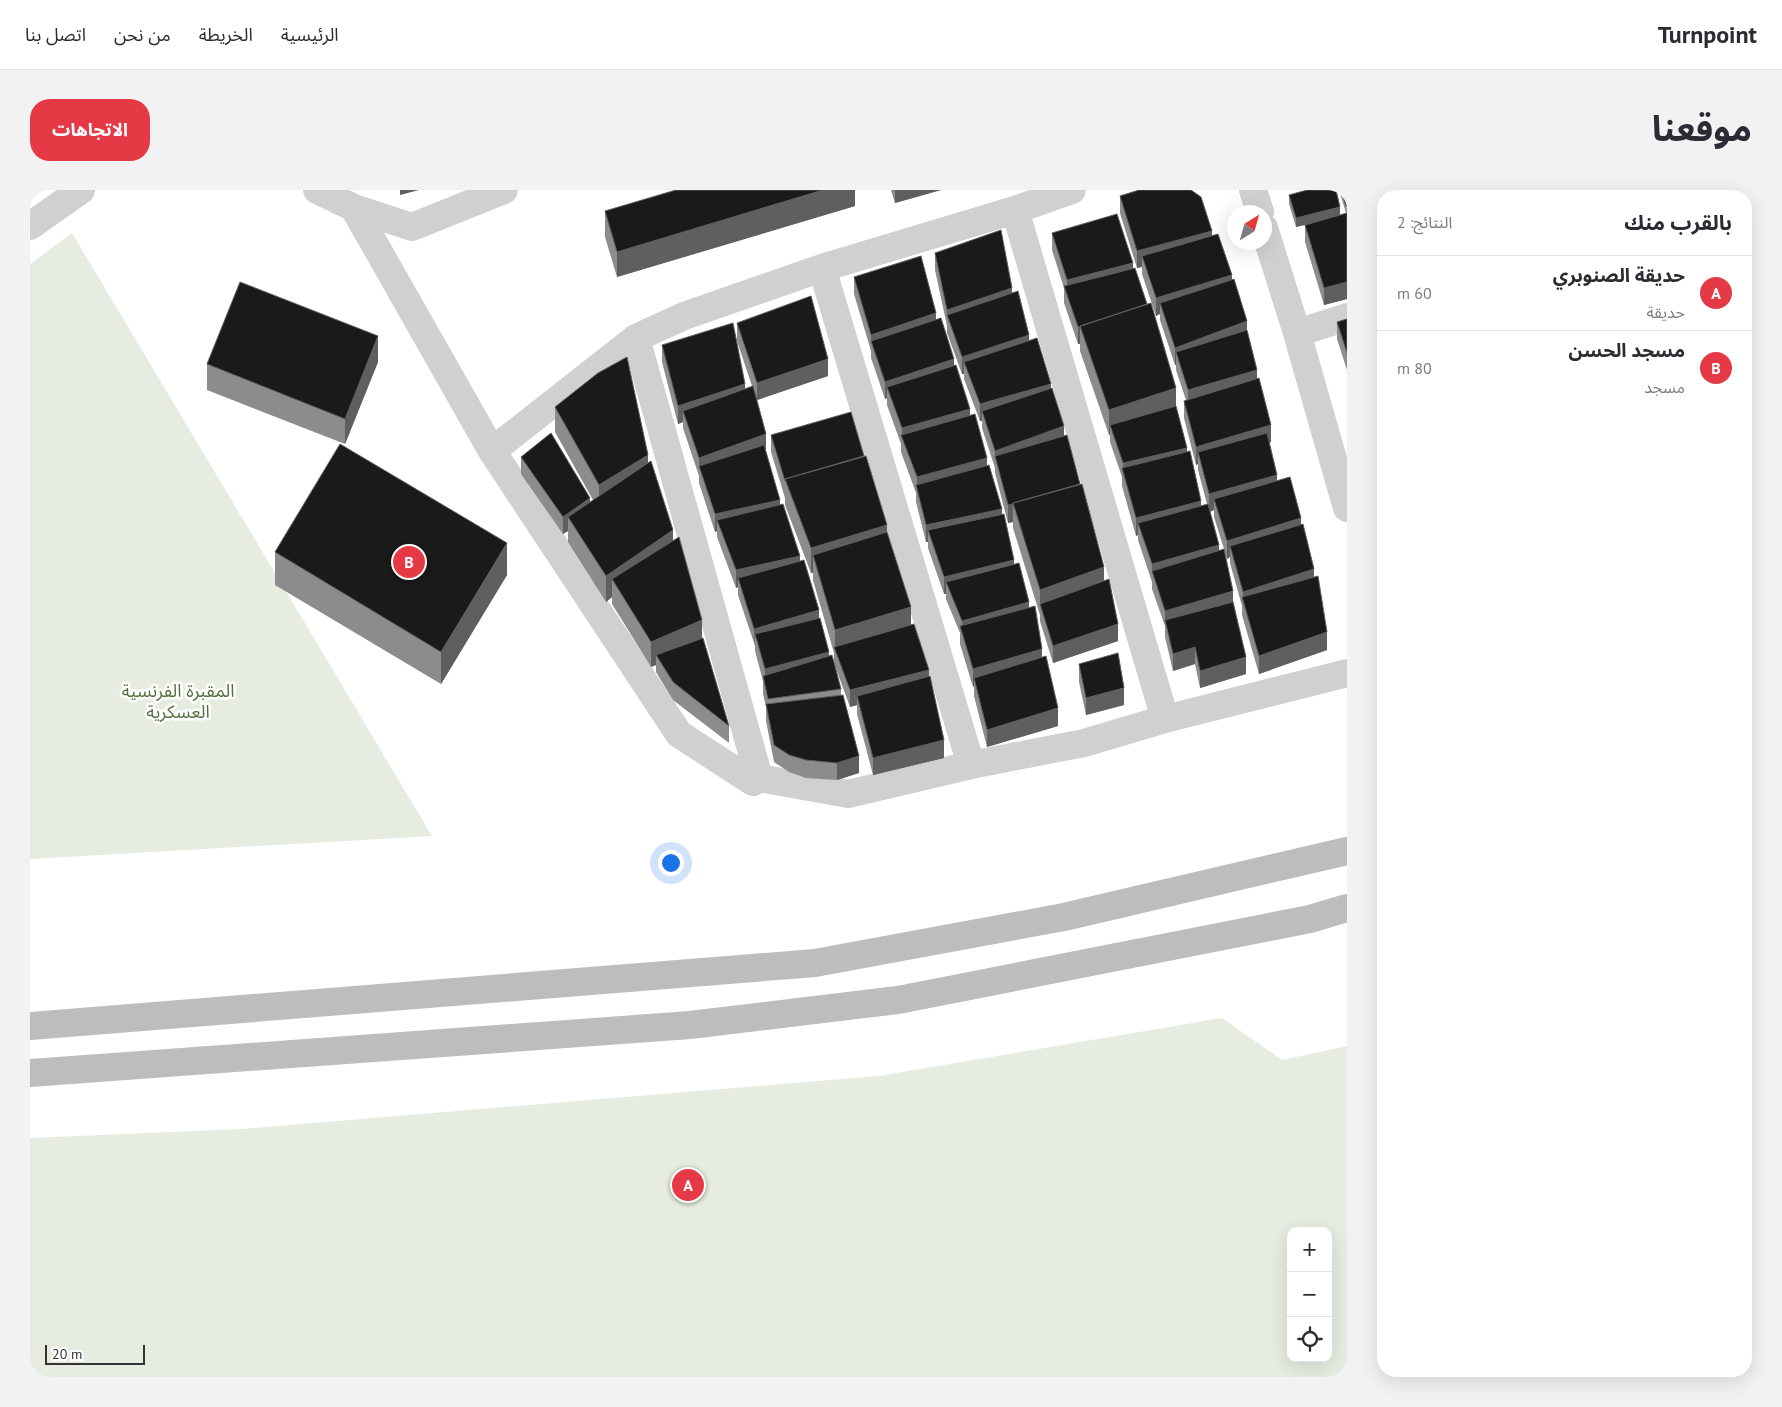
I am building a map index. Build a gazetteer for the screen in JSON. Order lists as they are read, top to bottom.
{
  "parks": ["المقبرة الفرنسية العسكرية"],
  "scale_bar": "20 m",
  "north": "top right",
  "page": {
    "header": "Turnpoint",
    "nav": [
      "الرئيسية",
      "الخريطة",
      "من نحن",
      "اتصل بنا"
    ],
    "title": "موقعنا",
    "buttons": "الاتجاهات",
    "heading": ["بالقرب منك", "النتائج: 2"],
    "list": [
      {
        "mark": "A",
        "name": "حديقة الصنوبري",
        "note": "حديقة",
        "value": "60 m"
      },
      {
        "mark": "B",
        "name": "مسجد الحسن",
        "note": "مسجد",
        "value": "80 m"
      }
    ],
    "pins": ["B", "A"],
    "map_buttons": ["+", "−"],
    "scale": "20 m"
  }
}
